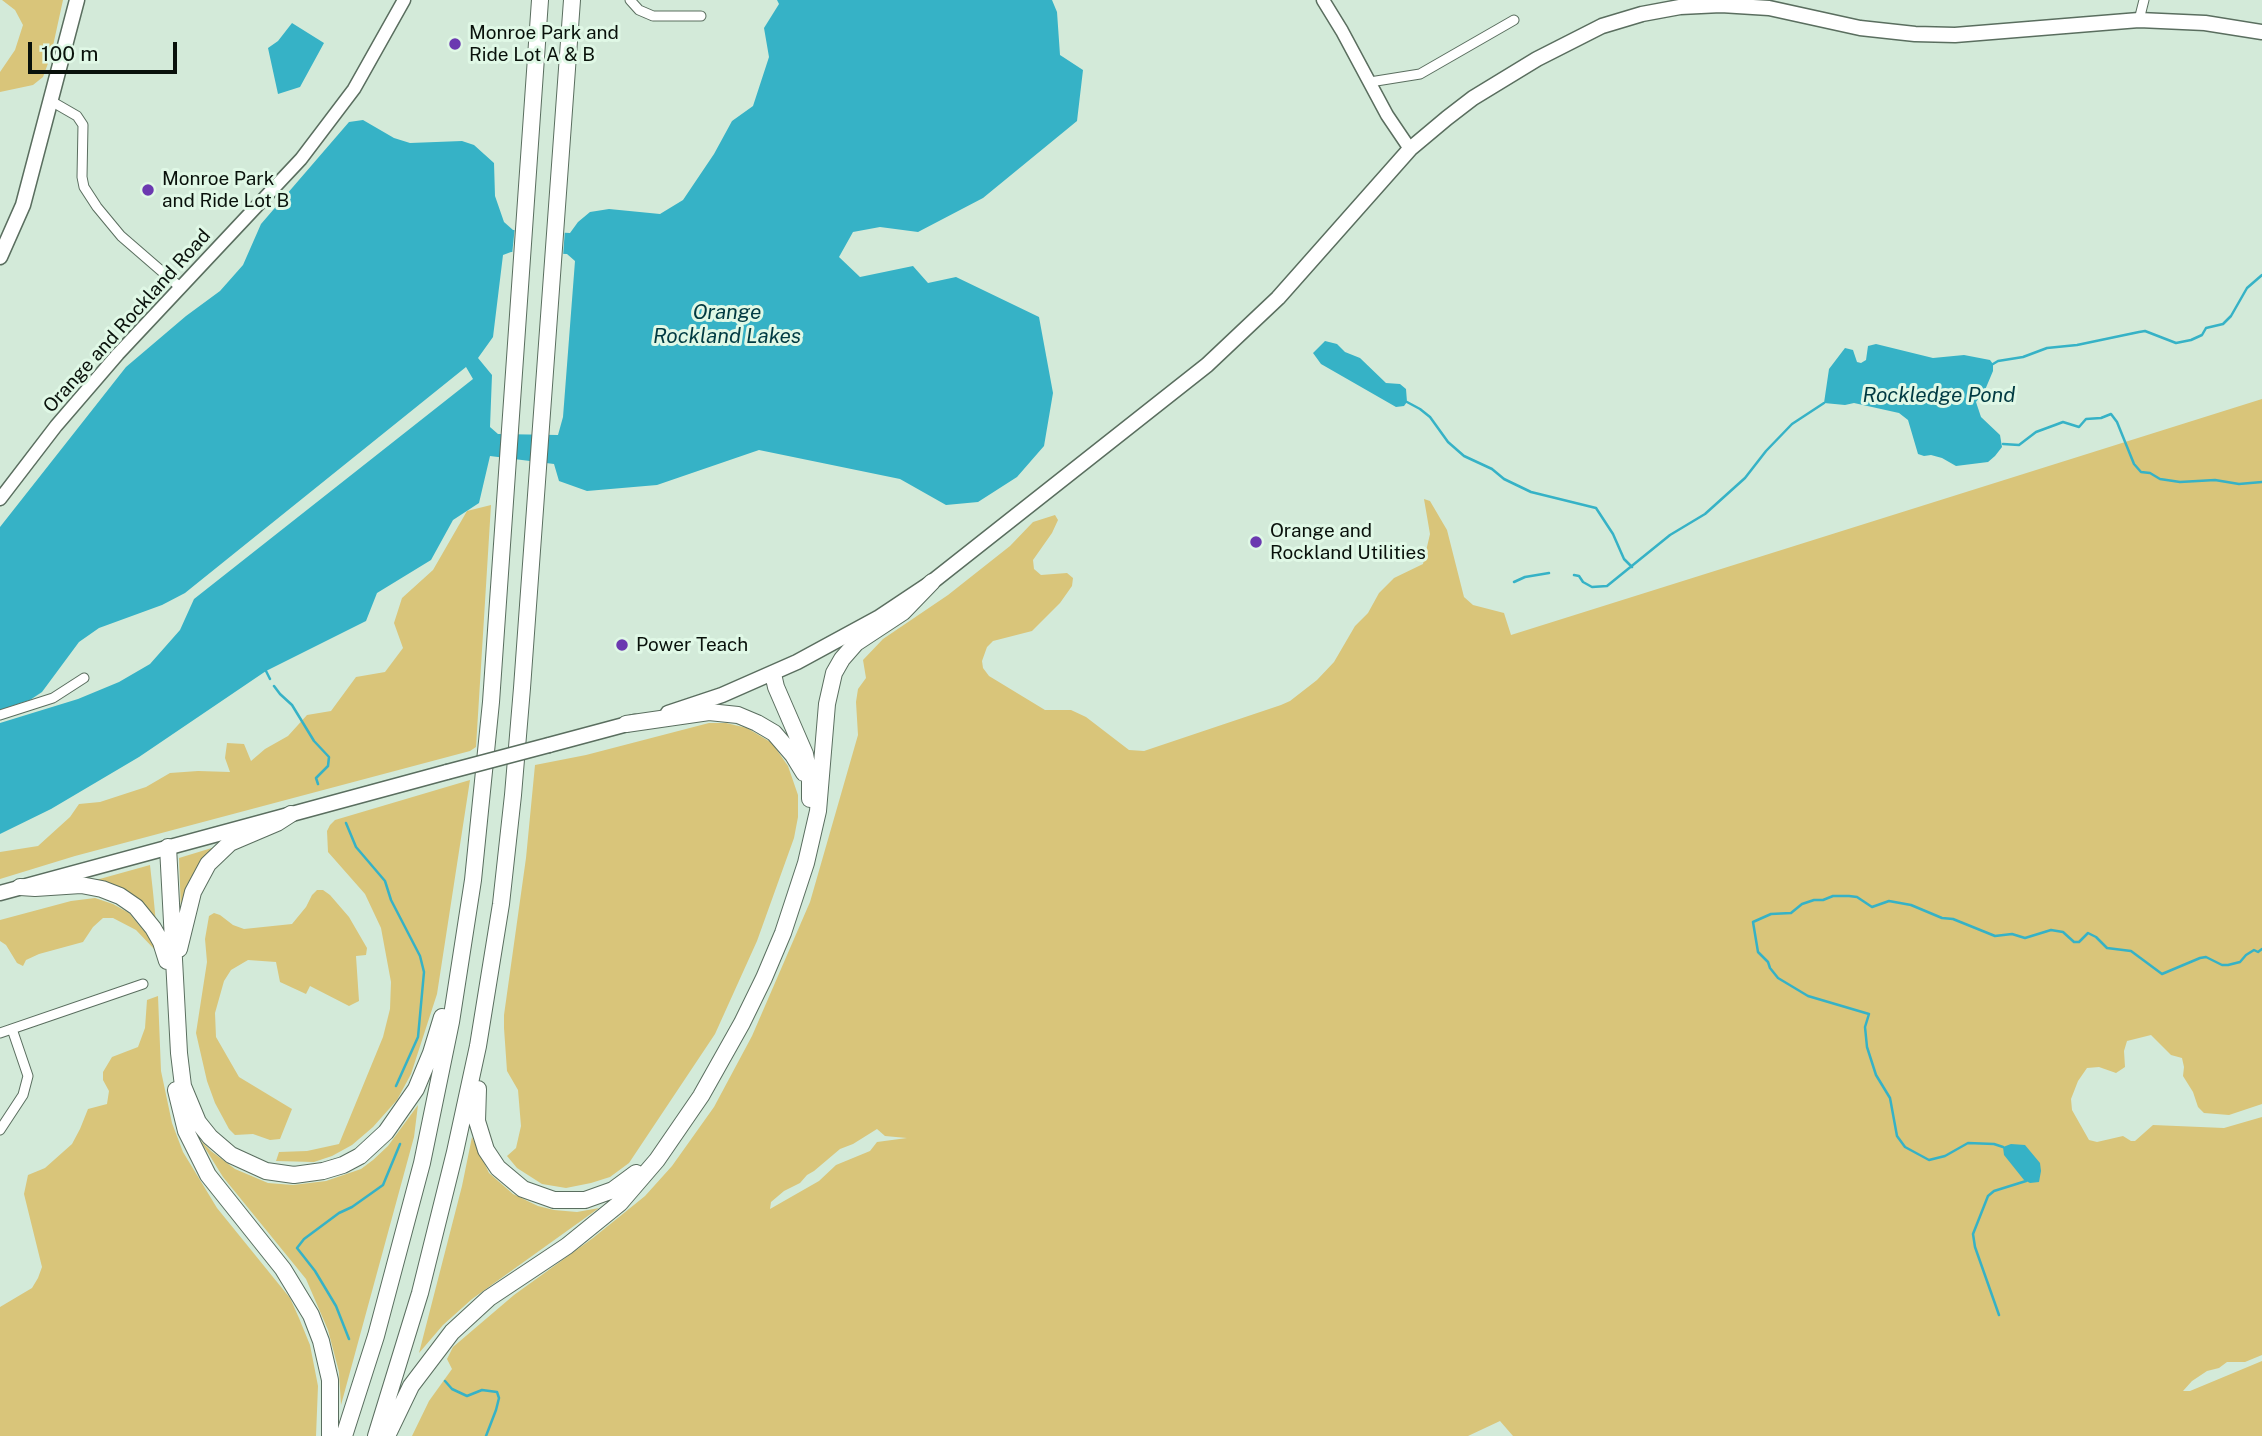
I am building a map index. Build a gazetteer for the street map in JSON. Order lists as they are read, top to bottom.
{
  "streets": {
    "street": ["Orange and Rockland Road"]
  },
  "water": ["Orange Rockland Lakes", "Rockledge Pond"],
  "places": [
    "Monroe Park and Ride Lot A & B",
    "Monroe Park and Ride Lot B",
    "Orange and Rockland Utilities",
    "Power Teach"
  ],
  "scale_bar": "100 m"
}
